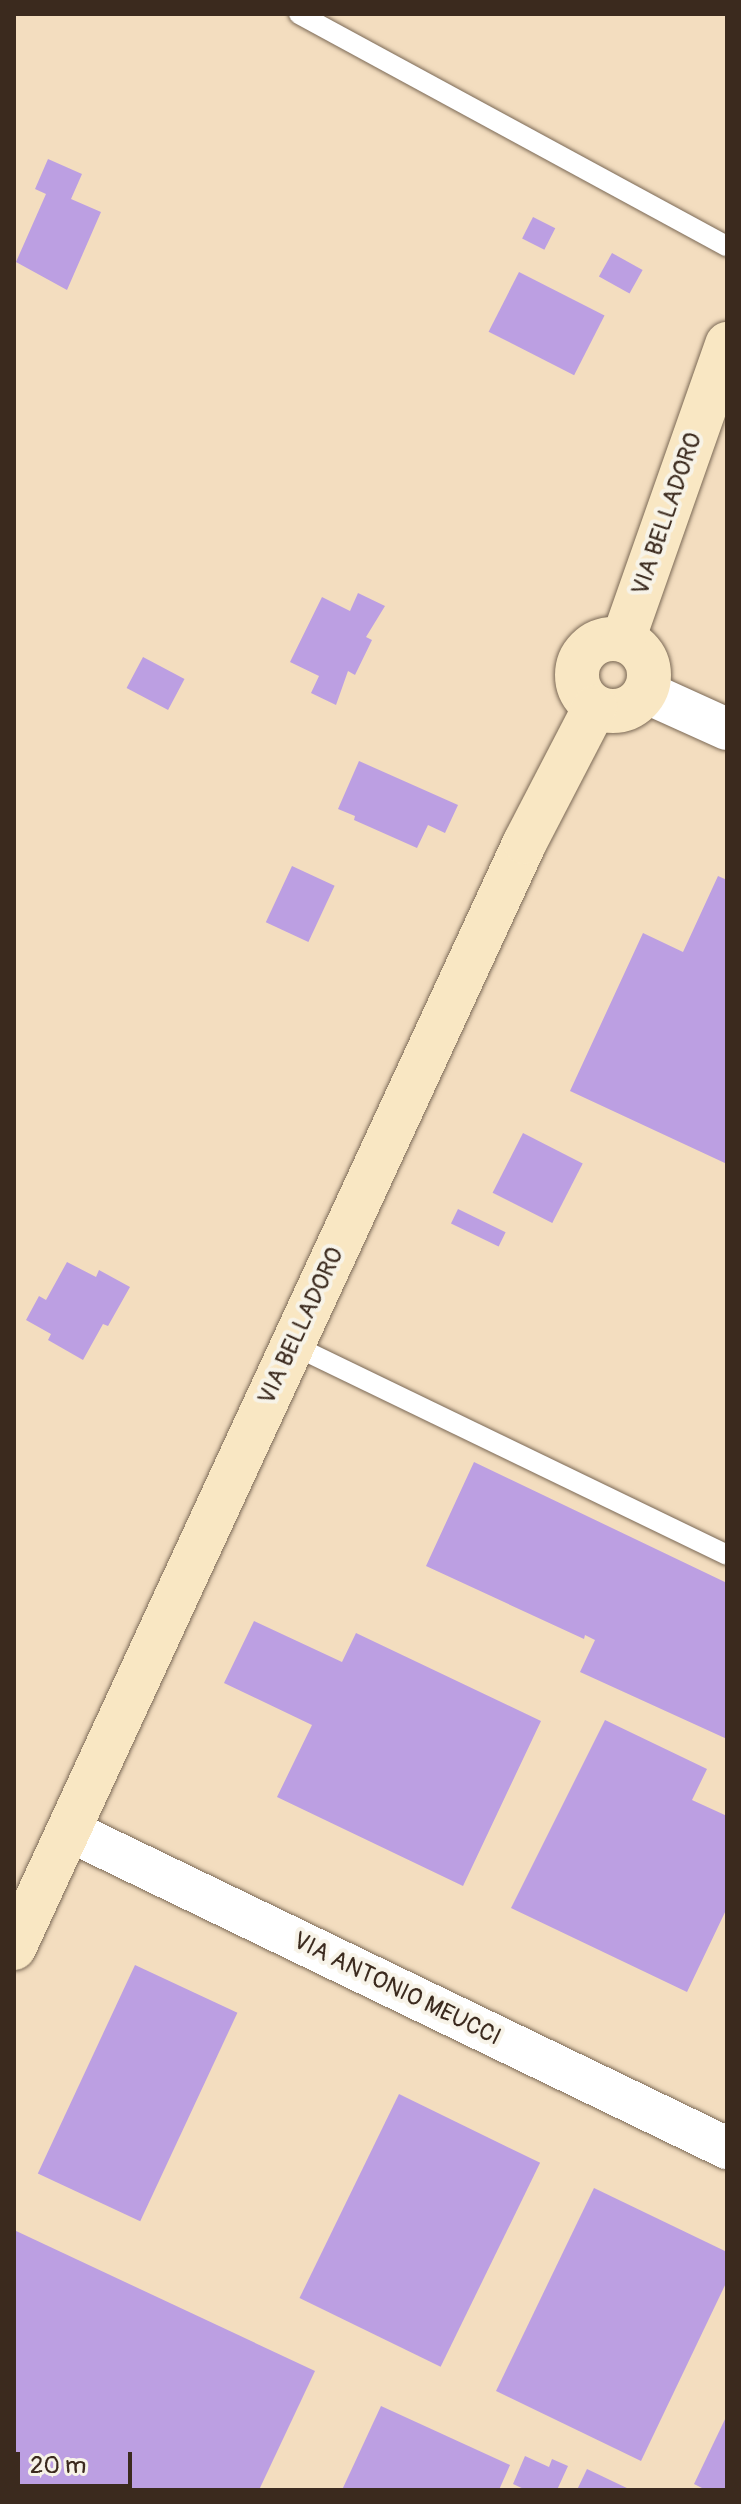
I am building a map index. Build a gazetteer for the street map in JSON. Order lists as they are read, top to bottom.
{
  "streets": {
    "main road": ["VIA BELLADORO"],
    "street": ["VIA ANTONIO MEUCCI"]
  },
  "crossings": [
    ["VIA BELLADORO", "VIA ANTONIO MEUCCI"]
  ],
  "scale_bar": "20 m"
}
